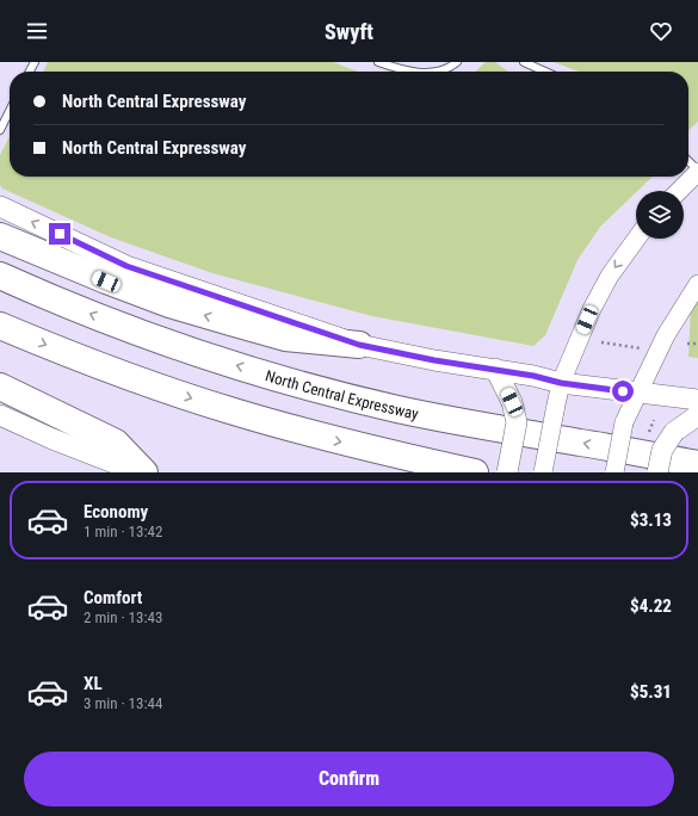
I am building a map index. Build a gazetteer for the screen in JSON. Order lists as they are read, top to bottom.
{
  "streets": {
    "highway": ["North Central Expressway"]
  },
  "page": {
    "header": "Swyft",
    "banner": ["North Central Expressway", "North Central Expressway"],
    "list": [
      {
        "name": "Economy",
        "note": "1 min · 13:42",
        "value": "$3.13"
      },
      {
        "name": "Comfort",
        "note": "2 min · 13:43",
        "value": "$4.22"
      },
      {
        "name": "XL",
        "note": "3 min · 13:44",
        "value": "$5.31"
      }
    ],
    "buttons": "Confirm"
  }
}
